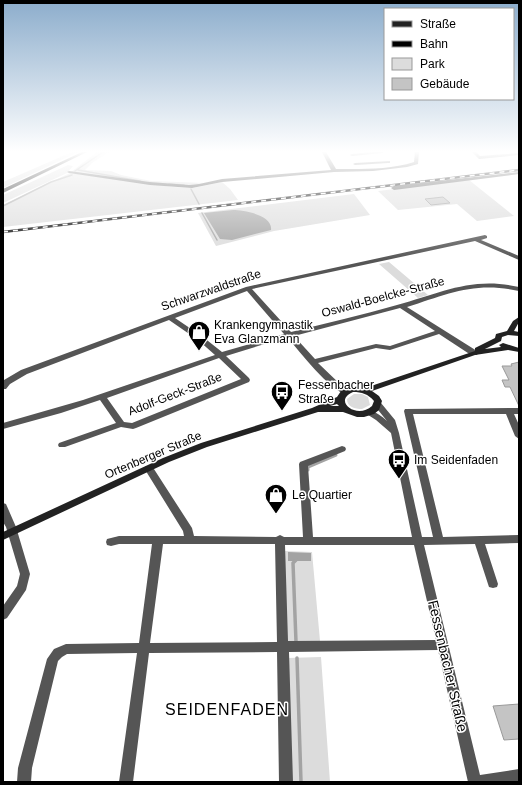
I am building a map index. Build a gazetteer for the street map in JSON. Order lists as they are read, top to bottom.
{
  "streets": {
    "main road": ["Ortenberger Straße"],
    "street": [
      "Schwarzwaldstraße",
      "Oswald-Boelcke-Straße",
      "Adolf-Geck-Straße",
      "Fessenbacher Straße"
    ]
  },
  "crossings": [
    ["Oswald-Boelcke-Straße", "Adolf-Geck-Straße"],
    ["Ortenberger Straße", "Fessenbacher Straße"]
  ],
  "districts": ["SEIDENFADEN"],
  "places": {
    "shop": ["Krankengymnastik Eva Glanzmann", "Le Quartier"],
    "bus stop": ["Fessenbacher Straße", "Im Seidenfaden"]
  },
  "legend": [
    "Straße",
    "Bahn",
    "Park",
    "Gebäude"
  ]
}
